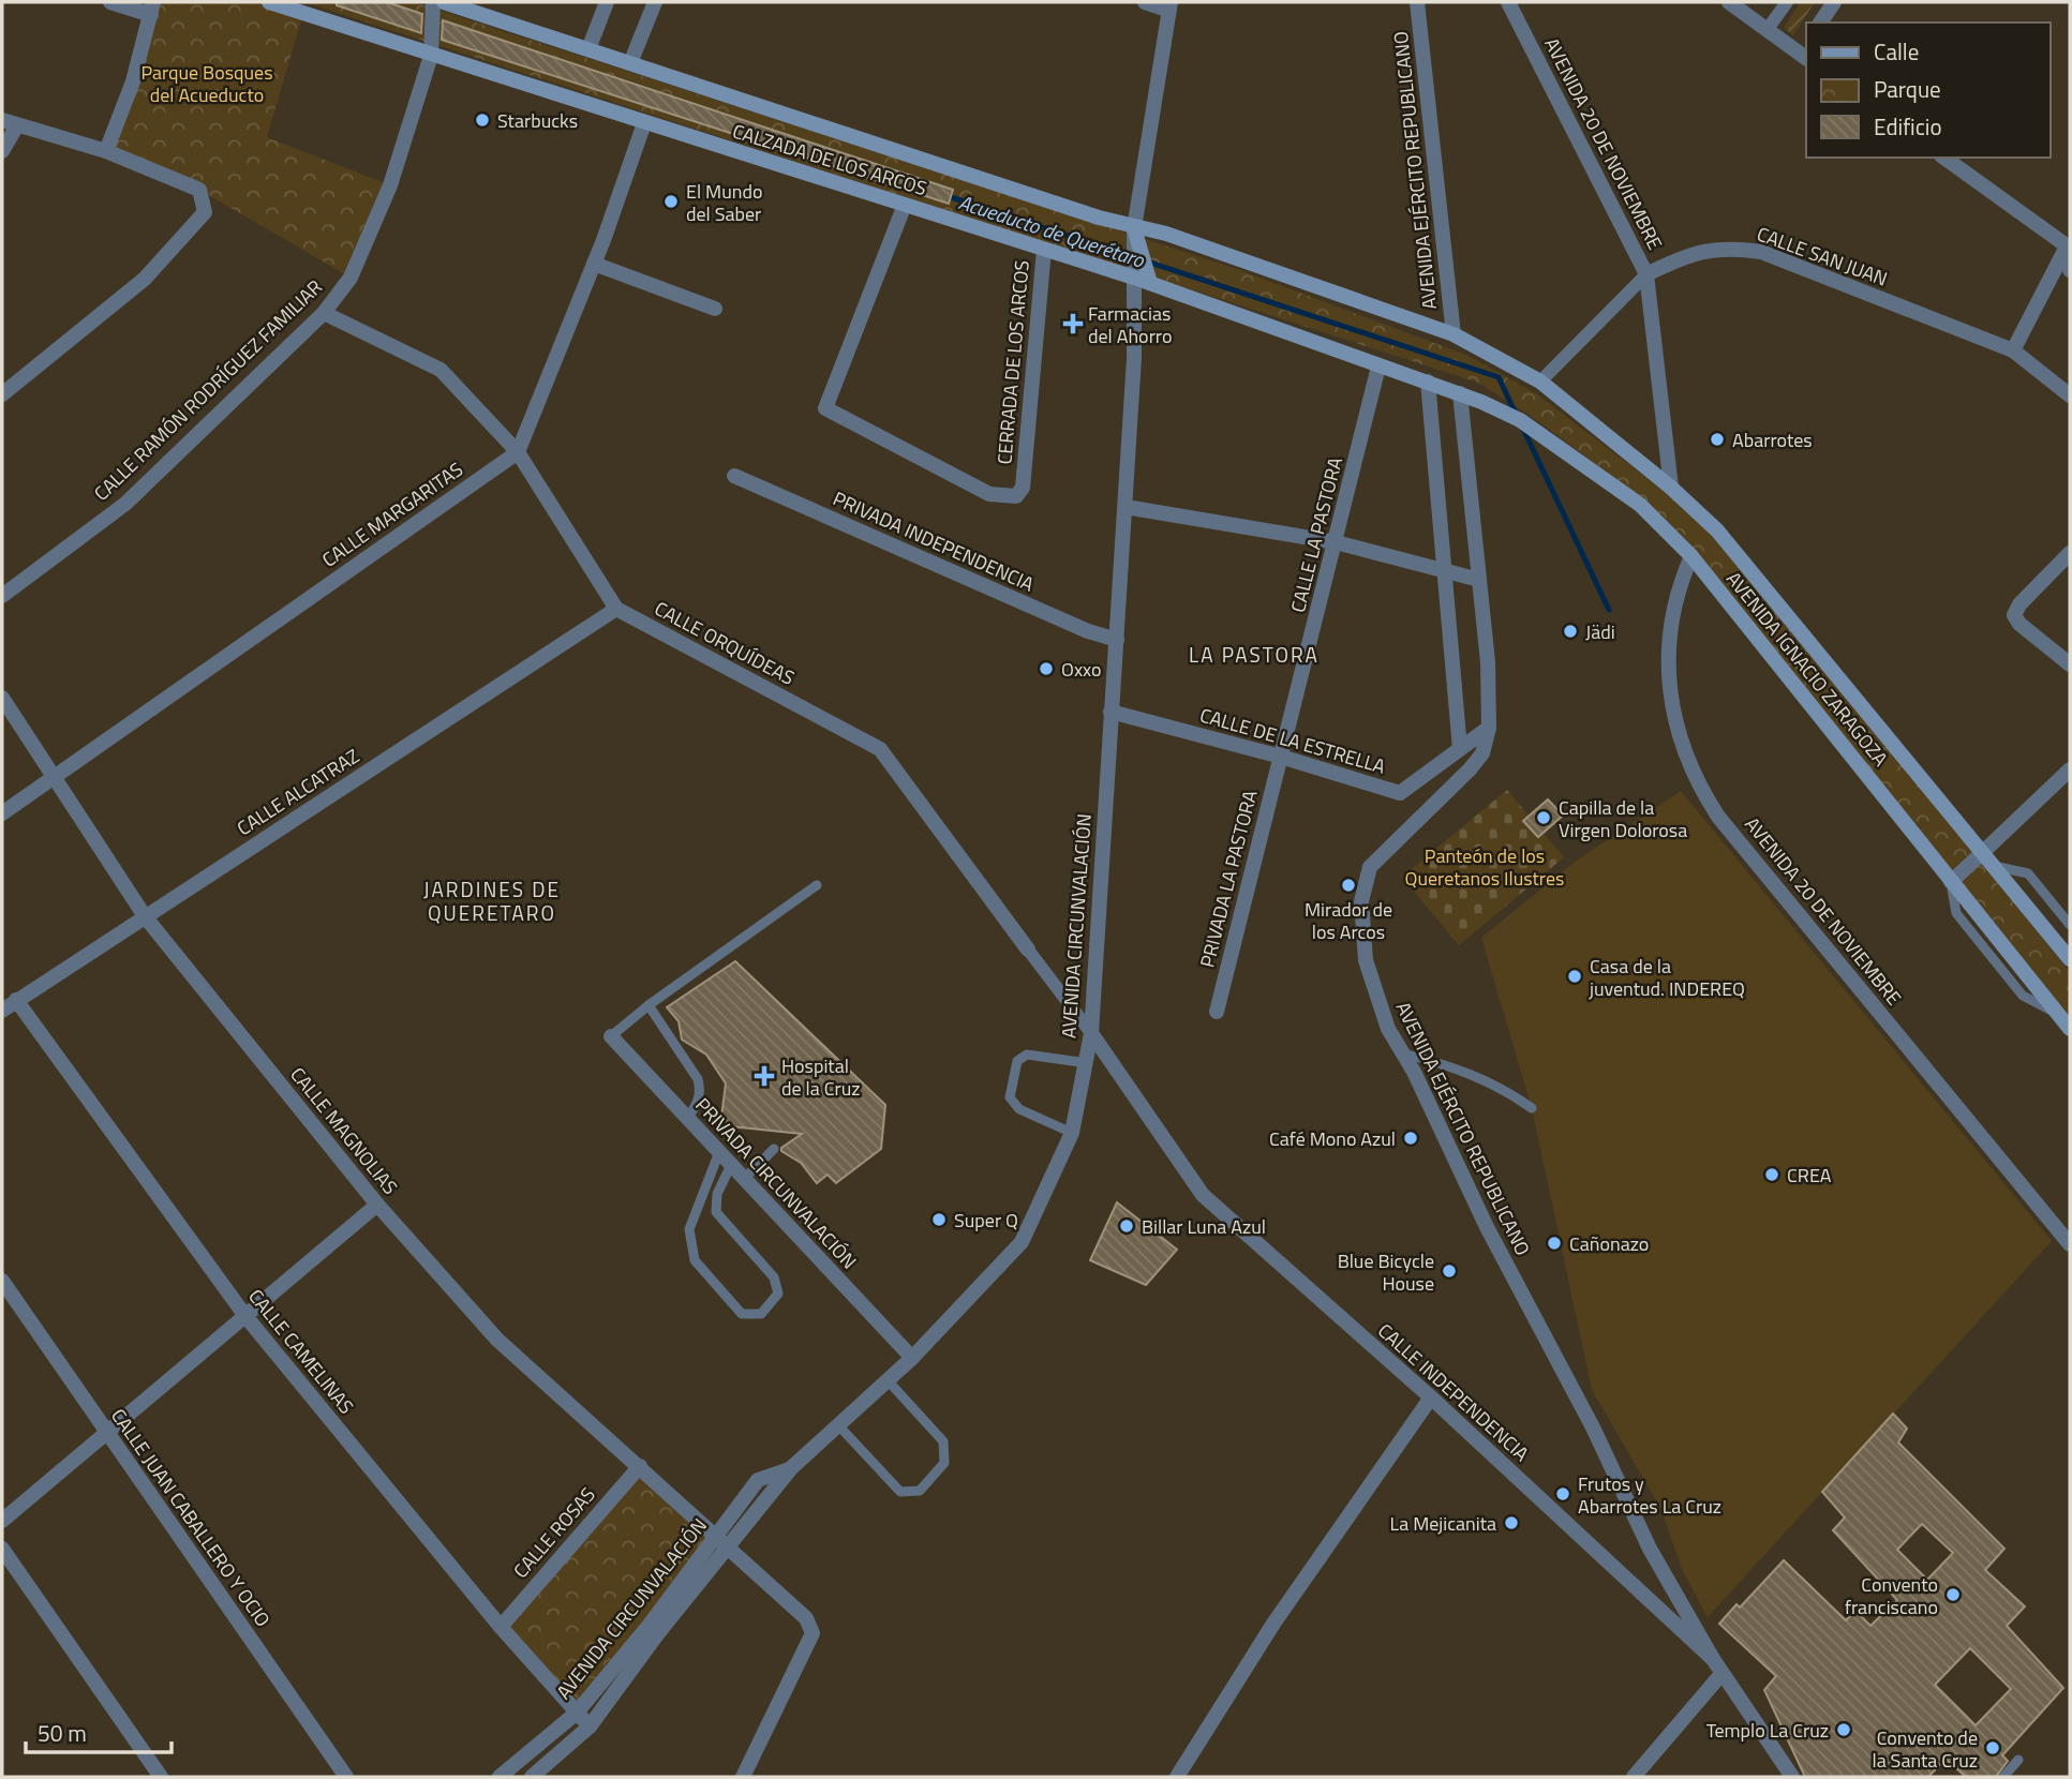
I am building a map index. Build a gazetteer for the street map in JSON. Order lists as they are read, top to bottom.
{
  "streets": {
    "main road": ["CALZADA DE LOS ARCOS", "AVENIDA IGNACIO ZARAGOZA"],
    "street": [
      "AVENIDA 20 DE NOVIEMBRE",
      "AVENIDA EJÉRCITO REPUBLICANO",
      "CALLE SAN JUAN",
      "CERRADA DE LOS ARCOS",
      "CALLE RAMÓN RODRÍGUEZ FAMILIAR",
      "CALLE MARGARITAS",
      "CALLE LA PASTORA",
      "PRIVADA INDEPENDENCIA",
      "CALLE ORQUÍDEAS",
      "CALLE DE LA ESTRELLA",
      "CALLE ALCATRAZ",
      "PRIVADA LA PASTORA",
      "AVENIDA CIRCUNVALACIÓN",
      "CALLE MAGNOLIAS",
      "PRIVADA CIRCUNVALACIÓN",
      "CALLE CAMELINAS",
      "CALLE INDEPENDENCIA",
      "CALLE JUAN CABALLERO Y OCIO",
      "CALLE ROSAS"
    ]
  },
  "crossings": [
    ["AVENIDA 20 DE NOVIEMBRE", "CALLE SAN JUAN"],
    ["AVENIDA 20 DE NOVIEMBRE", "AVENIDA IGNACIO ZARAGOZA"],
    ["CALZADA DE LOS ARCOS", "AVENIDA EJÉRCITO REPUBLICANO"],
    ["CALZADA DE LOS ARCOS", "CERRADA DE LOS ARCOS"],
    ["CALZADA DE LOS ARCOS", "CALLE RAMÓN RODRÍGUEZ FAMILIAR"],
    ["CALZADA DE LOS ARCOS", "CALLE LA PASTORA"],
    ["CALZADA DE LOS ARCOS", "AVENIDA IGNACIO ZARAGOZA"],
    ["CALZADA DE LOS ARCOS", "AVENIDA CIRCUNVALACIÓN"],
    ["AVENIDA EJÉRCITO REPUBLICANO", "AVENIDA IGNACIO ZARAGOZA"],
    ["AVENIDA EJÉRCITO REPUBLICANO", "CALLE DE LA ESTRELLA"],
    ["AVENIDA EJÉRCITO REPUBLICANO", "CALLE INDEPENDENCIA"],
    ["CALLE SAN JUAN", "AVENIDA IGNACIO ZARAGOZA"],
    ["CALLE RAMÓN RODRÍGUEZ FAMILIAR", "CALLE ORQUÍDEAS"],
    ["CALLE MARGARITAS", "CALLE ORQUÍDEAS"],
    ["CALLE MARGARITAS", "CALLE MAGNOLIAS"],
    ["CALLE LA PASTORA", "CALLE DE LA ESTRELLA"],
    ["CALLE LA PASTORA", "PRIVADA LA PASTORA"],
    ["PRIVADA INDEPENDENCIA", "AVENIDA CIRCUNVALACIÓN"],
    ["CALLE ORQUÍDEAS", "CALLE ALCATRAZ"],
    ["CALLE ORQUÍDEAS", "AVENIDA CIRCUNVALACIÓN"],
    ["CALLE ORQUÍDEAS", "CALLE INDEPENDENCIA"],
    ["CALLE DE LA ESTRELLA", "PRIVADA LA PASTORA"],
    ["CALLE DE LA ESTRELLA", "AVENIDA CIRCUNVALACIÓN"],
    ["CALLE ALCATRAZ", "CALLE MAGNOLIAS"],
    ["CALLE ALCATRAZ", "CALLE CAMELINAS"],
    ["AVENIDA CIRCUNVALACIÓN", "CALLE MAGNOLIAS"],
    ["AVENIDA CIRCUNVALACIÓN", "PRIVADA CIRCUNVALACIÓN"],
    ["AVENIDA CIRCUNVALACIÓN", "CALLE CAMELINAS"],
    ["AVENIDA CIRCUNVALACIÓN", "CALLE INDEPENDENCIA"],
    ["CALLE MAGNOLIAS", "CALLE ROSAS"],
    ["CALLE CAMELINAS", "CALLE ROSAS"]
  ],
  "districts": ["LA PASTORA", "JARDINES DE QUERETARO"],
  "water": ["Acueducto de Querétaro"],
  "parks": ["Parque Bosques del Acueducto", "Panteón de los Queretanos Ilustres"],
  "places": {
    "other": [
      "Starbucks",
      "El Mundo del Saber",
      "Abarrotes",
      "Jädi",
      "Oxxo",
      "Capilla de la Virgen Dolorosa",
      "Mirador de los Arcos",
      "Casa de la juventud. INDEREQ",
      "Café Mono Azul",
      "CREA",
      "Super Q",
      "Billar Luna Azul",
      "Cañonazo",
      "Blue Bicycle House",
      "Frutos y Abarrotes La Cruz",
      "La Mejicanita",
      "Convento franciscano",
      "Templo La Cruz",
      "Convento de la Santa Cruz"
    ],
    "health": ["Farmacias del Ahorro", "Hospital de la Cruz"]
  },
  "legend": ["Calle", "Parque", "Edificio"],
  "scale_bar": "50 m"
}
